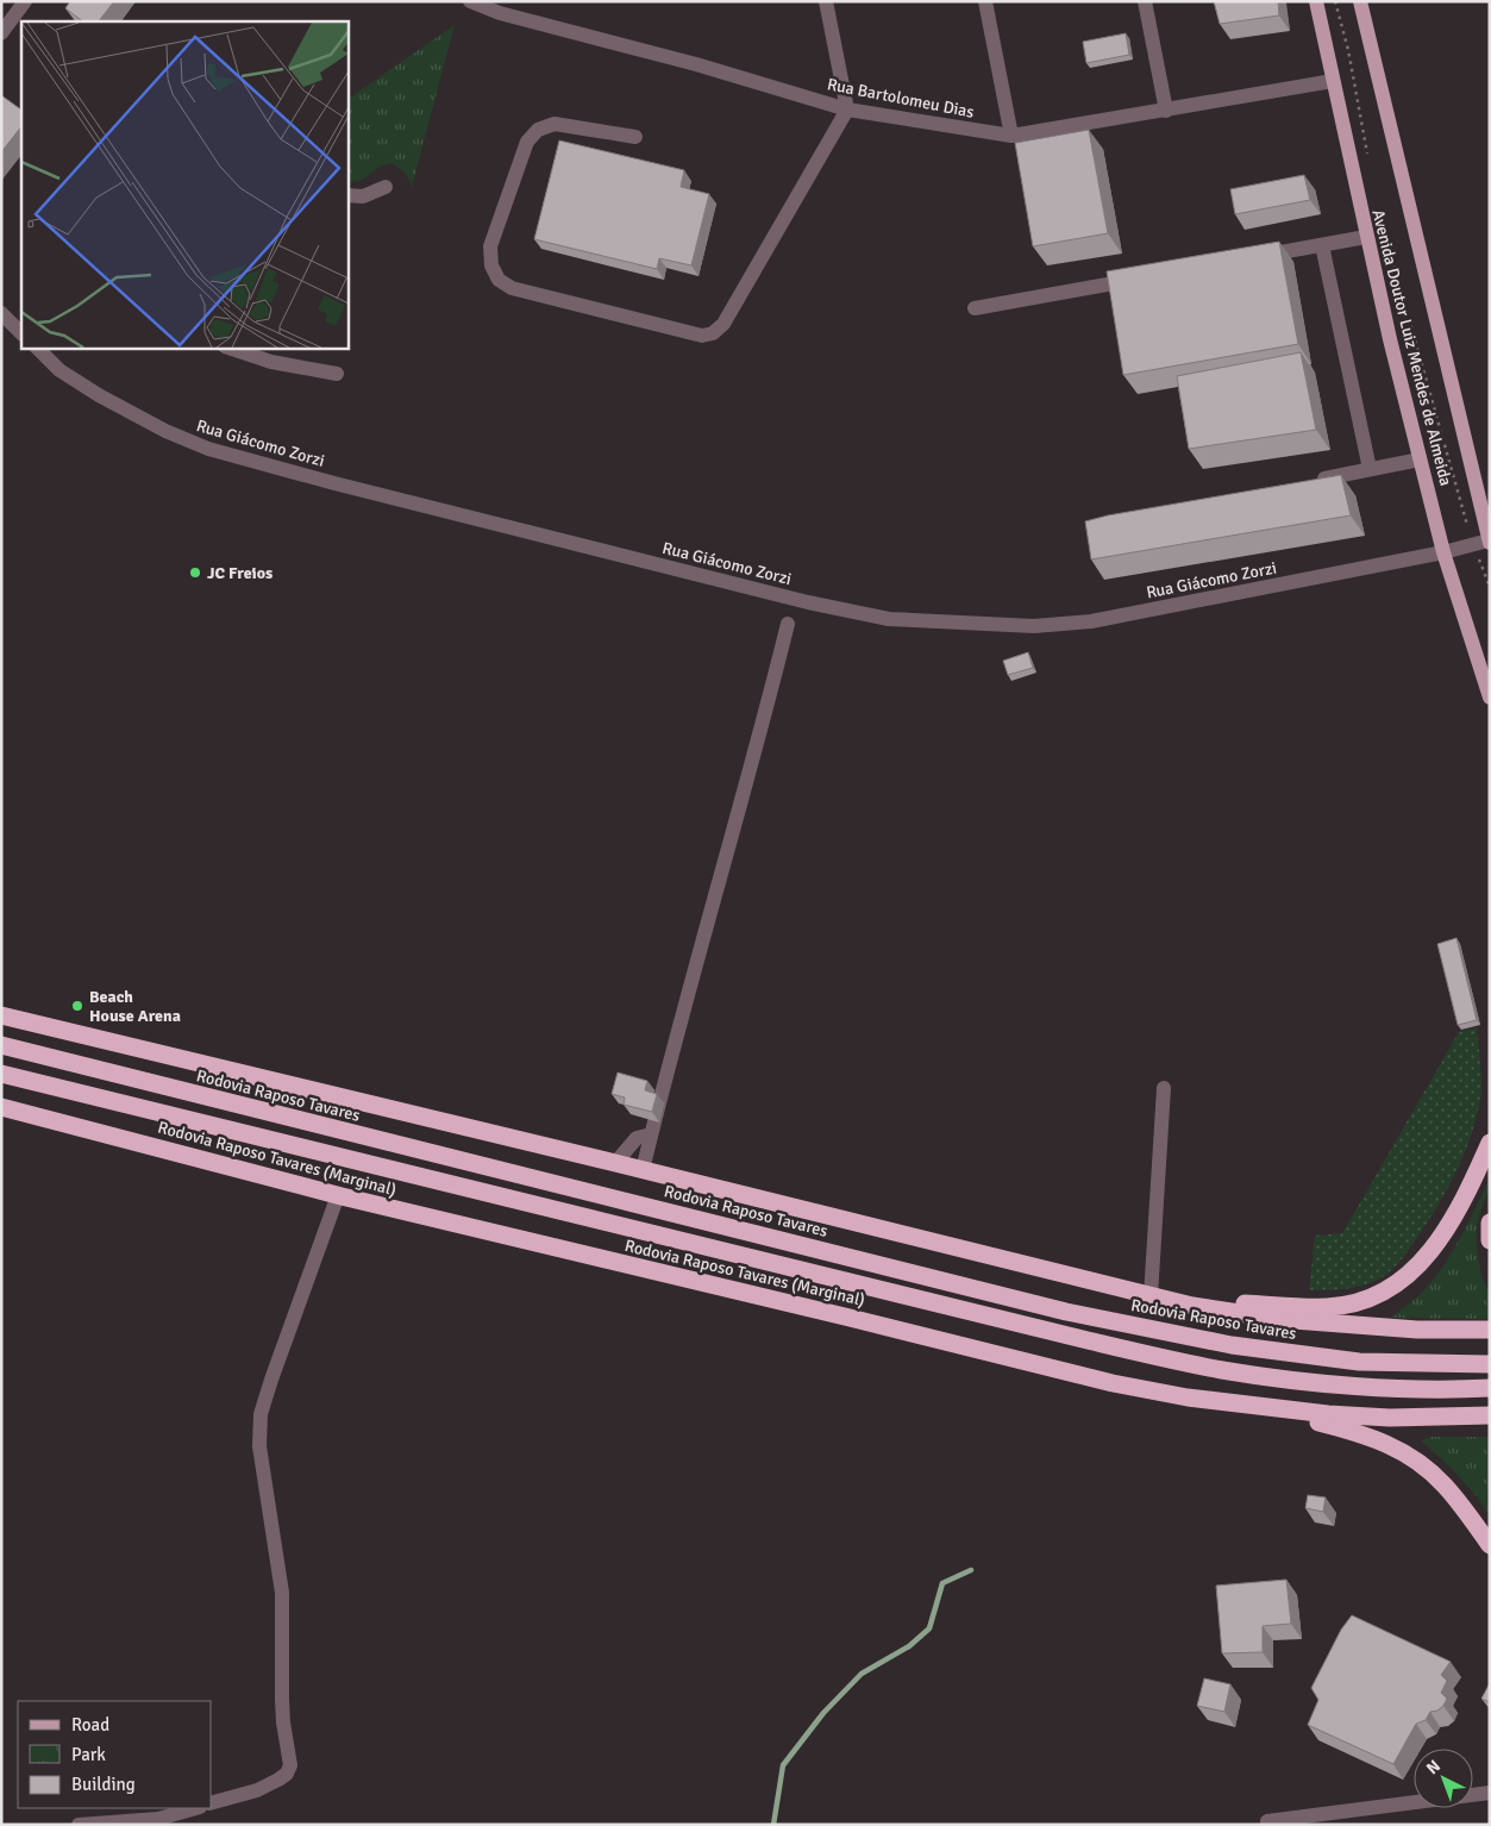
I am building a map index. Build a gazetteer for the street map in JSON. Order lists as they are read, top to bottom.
{
  "streets": {
    "highway": ["Rodovia Raposo Tavares", "Rodovia Raposo Tavares (Marginal)"],
    "main road": ["Avenida Doutor Luiz Mendes de Almeida"],
    "street": ["Rua Bartolomeu Dias", "Rua Giácomo Zorzi"]
  },
  "crossings": [
    ["Rua Bartolomeu Dias", "Avenida Doutor Luiz Mendes de Almeida"],
    ["Avenida Doutor Luiz Mendes de Almeida", "Rua Giácomo Zorzi"]
  ],
  "places": ["JC Freios", "Beach House Arena"],
  "legend": ["Road", "Park", "Building"],
  "north": "top left"
}
